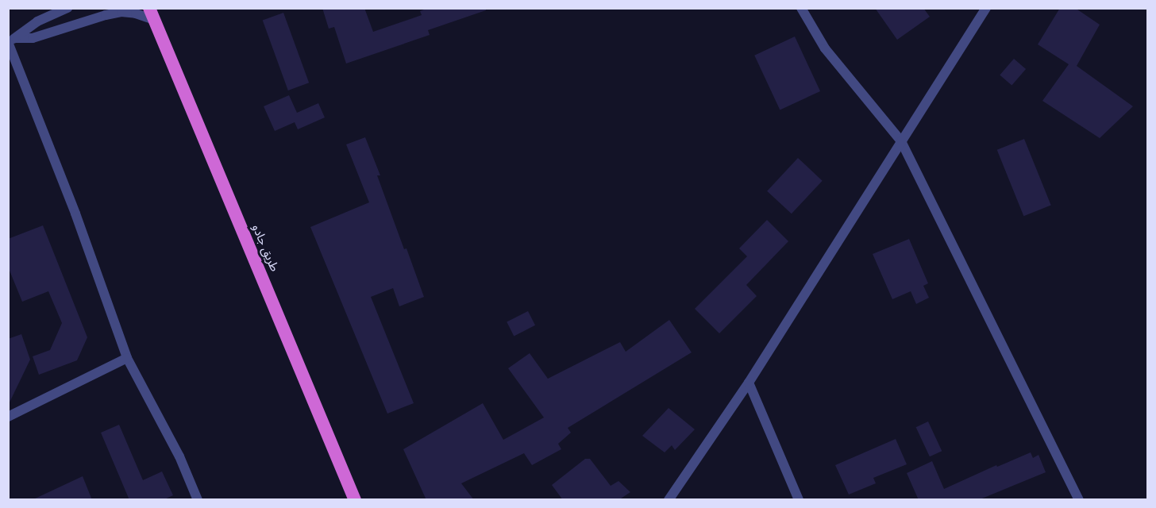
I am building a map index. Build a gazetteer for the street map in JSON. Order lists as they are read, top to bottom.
{
  "streets": {
    "highway": ["طريق جادو"]
  }
}
